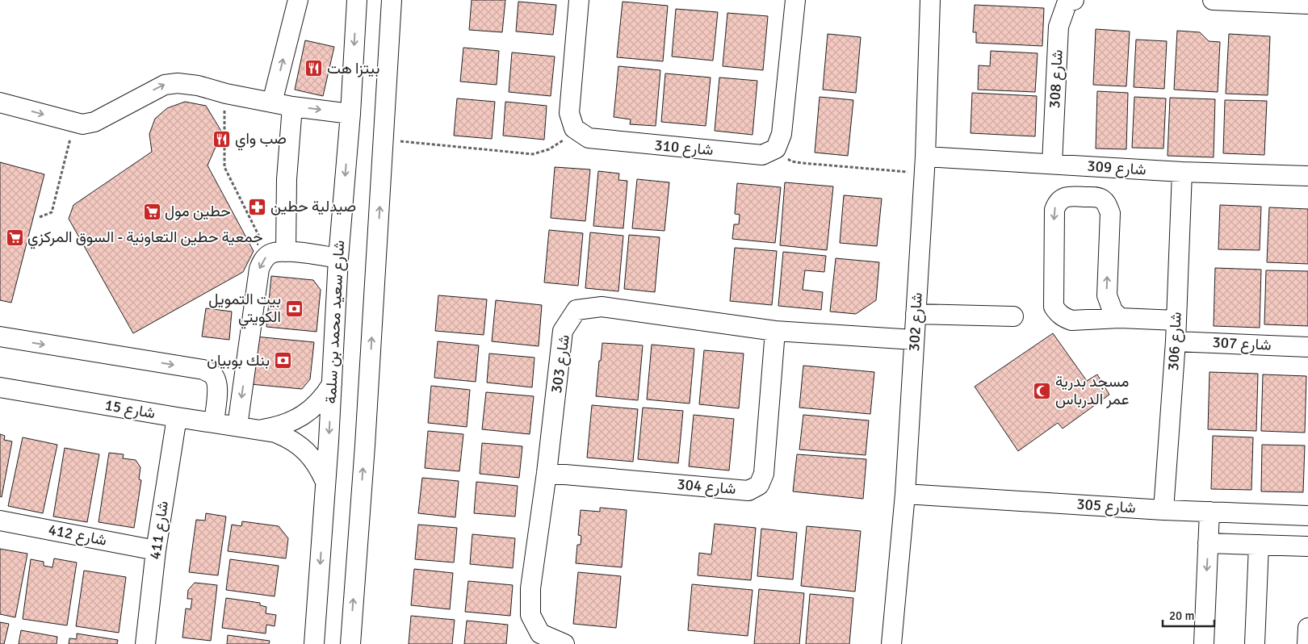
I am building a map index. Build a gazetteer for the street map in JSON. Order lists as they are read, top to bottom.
{
  "streets": {
    "street": [
      "شارع 308",
      "شارع 310",
      "شارع 309",
      "شارع سعيد محمد بن سلمة",
      "شارع 302",
      "شارع 306",
      "شارع 307",
      "شارع 303",
      "شارع 15",
      "شارع 304",
      "شارع 305",
      "شارع 411",
      "شارع 412"
    ]
  },
  "crossings": [
    ["شارع 308", "شارع 309"],
    ["شارع 309", "شارع 302"],
    ["شارع 309", "شارع 306"],
    ["شارع سعيد محمد بن سلمة", "شارع 15"],
    ["شارع 302", "شارع 303"],
    ["شارع 302", "شارع 305"],
    ["شارع 306", "شارع 307"],
    ["شارع 306", "شارع 305"],
    ["شارع 303", "شارع 304"],
    ["شارع 15", "شارع 411"],
    ["شارع 411", "شارع 412"]
  ],
  "places": {
    "restaurant": ["بيتزا هت", "صب واي"],
    "pharmacy": ["صيدلية حطين"],
    "supermarket": ["حطين مول", "جمعية حطين التعاونية - السوق المركزي"],
    "bank": ["بيت التمويل الكويتي", "بنك بوبيان"],
    "mosque": ["مسجد بدرية عمر الدرباس"]
  },
  "scale_bar": "20 m"
}
